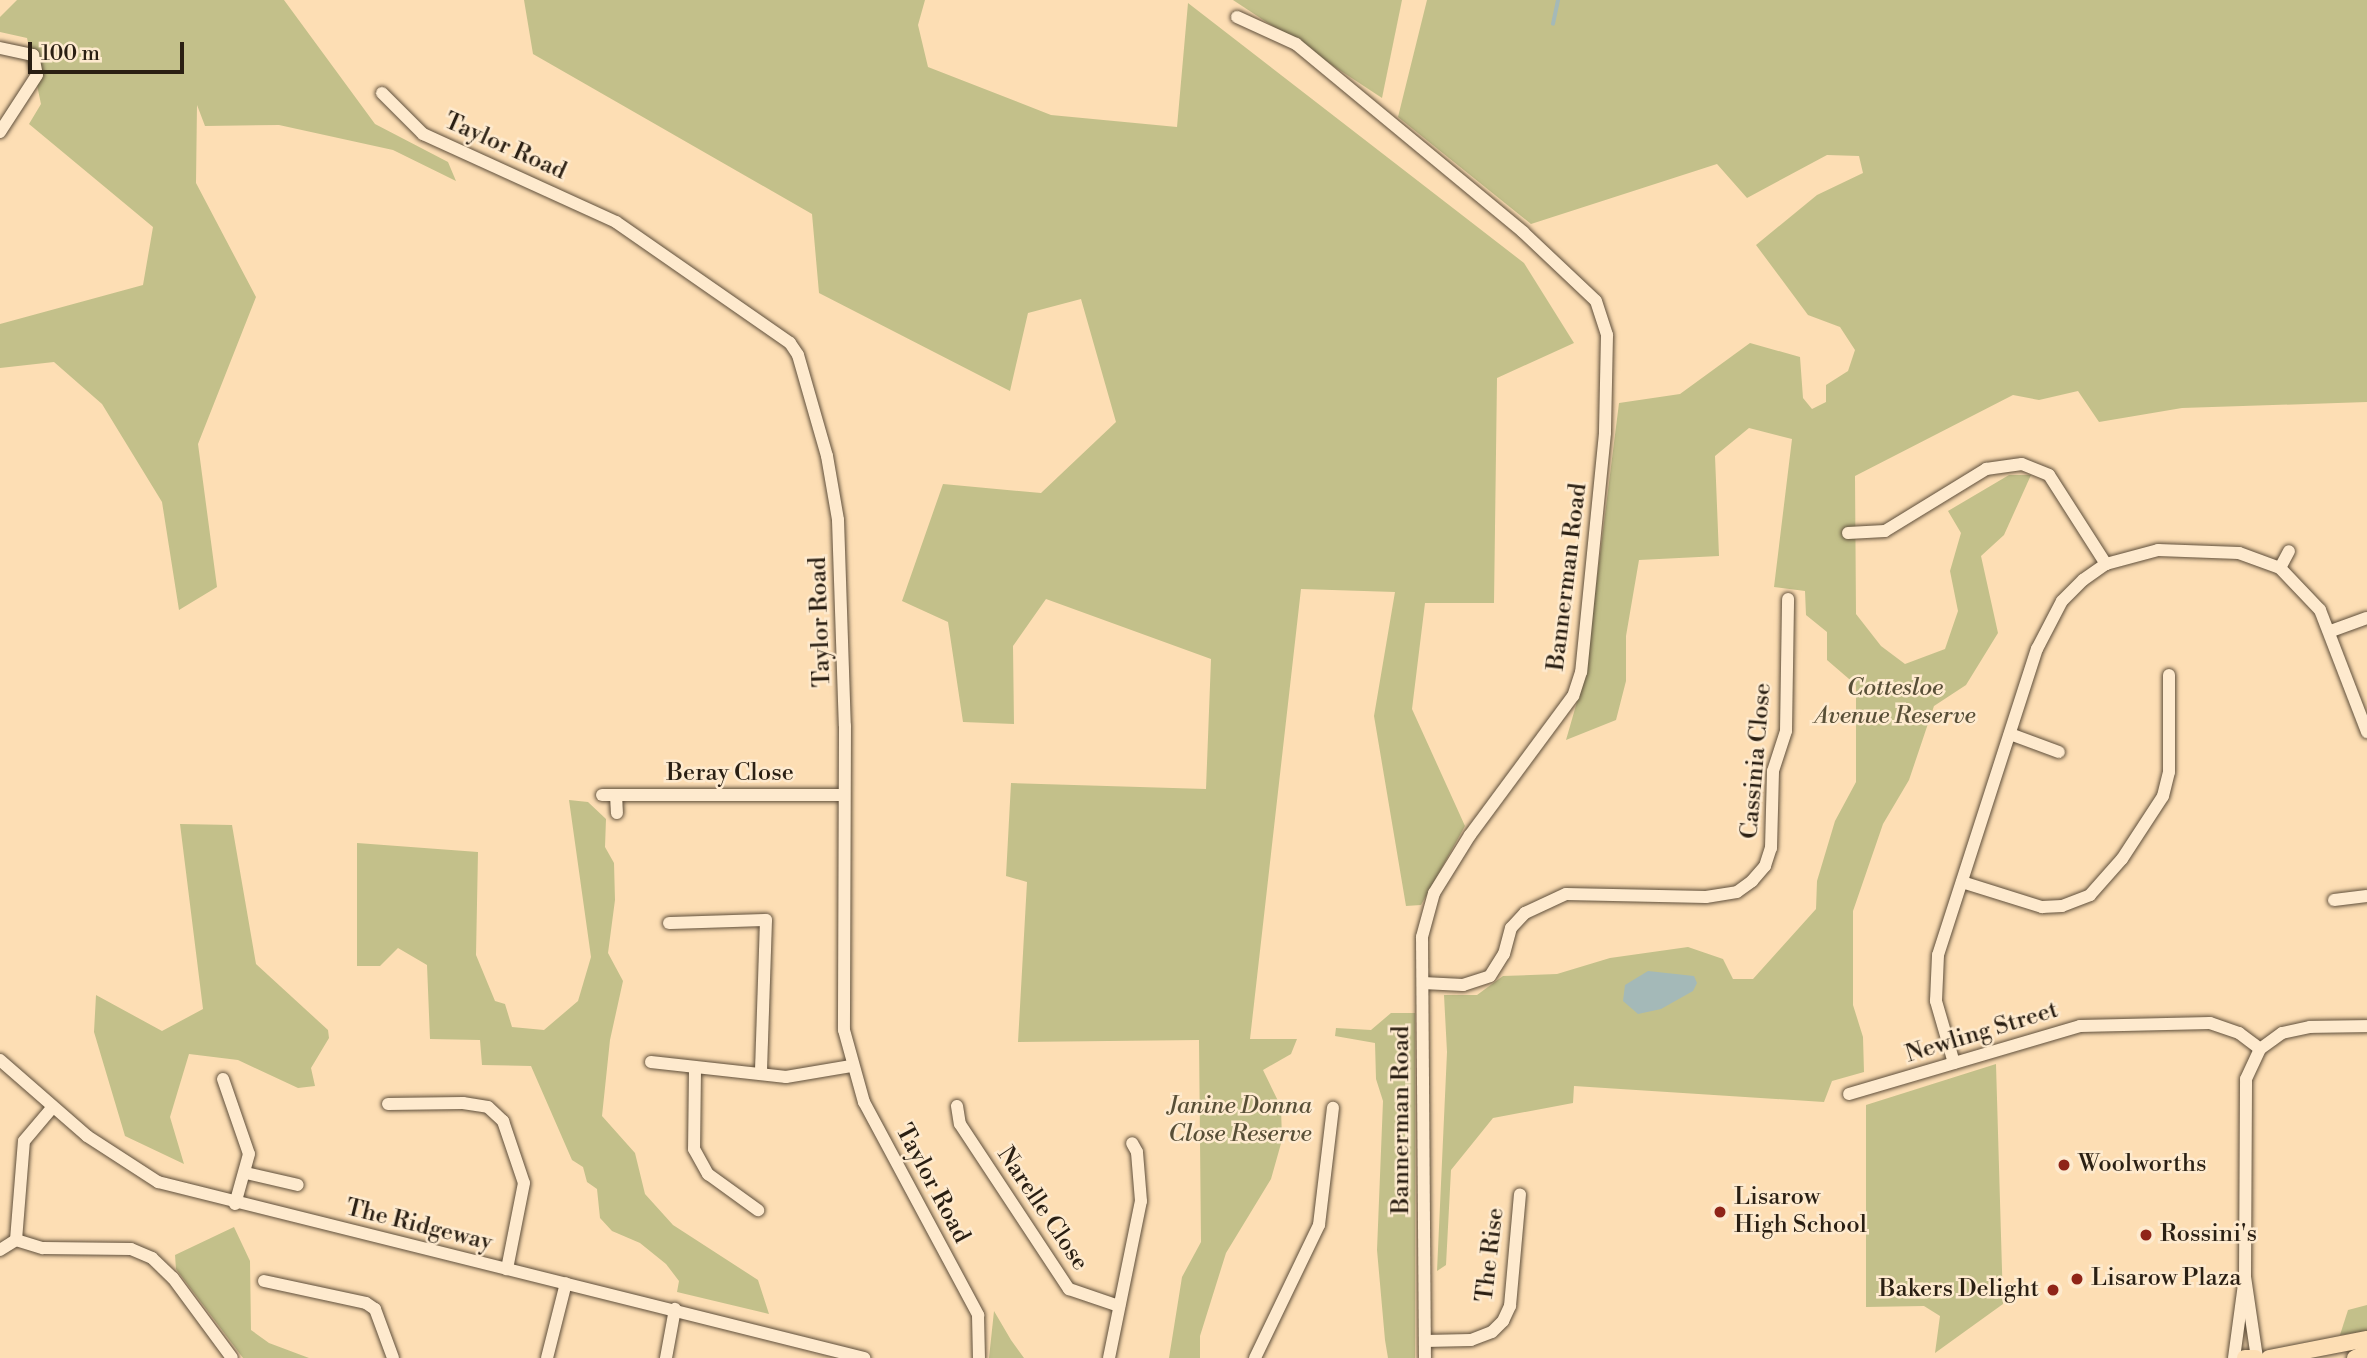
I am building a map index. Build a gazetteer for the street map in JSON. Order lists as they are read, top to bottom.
{
  "streets": {
    "street": [
      "Taylor Road",
      "Bannerman Road",
      "Cassinia Close",
      "Beray Close",
      "Newling Street",
      "Narelle Close",
      "The Ridgeway",
      "The Rise"
    ]
  },
  "crossings": [
    ["Taylor Road", "Beray Close"],
    ["Bannerman Road", "Cassinia Close"],
    ["Bannerman Road", "The Rise"]
  ],
  "parks": ["Cottesloe Avenue Reserve", "Janine Donna Close Reserve"],
  "places": [
    "Woolworths",
    "Lisarow High School",
    "Rossini's",
    "Lisarow Plaza",
    "Bakers Delight"
  ],
  "scale_bar": "100 m"
}
